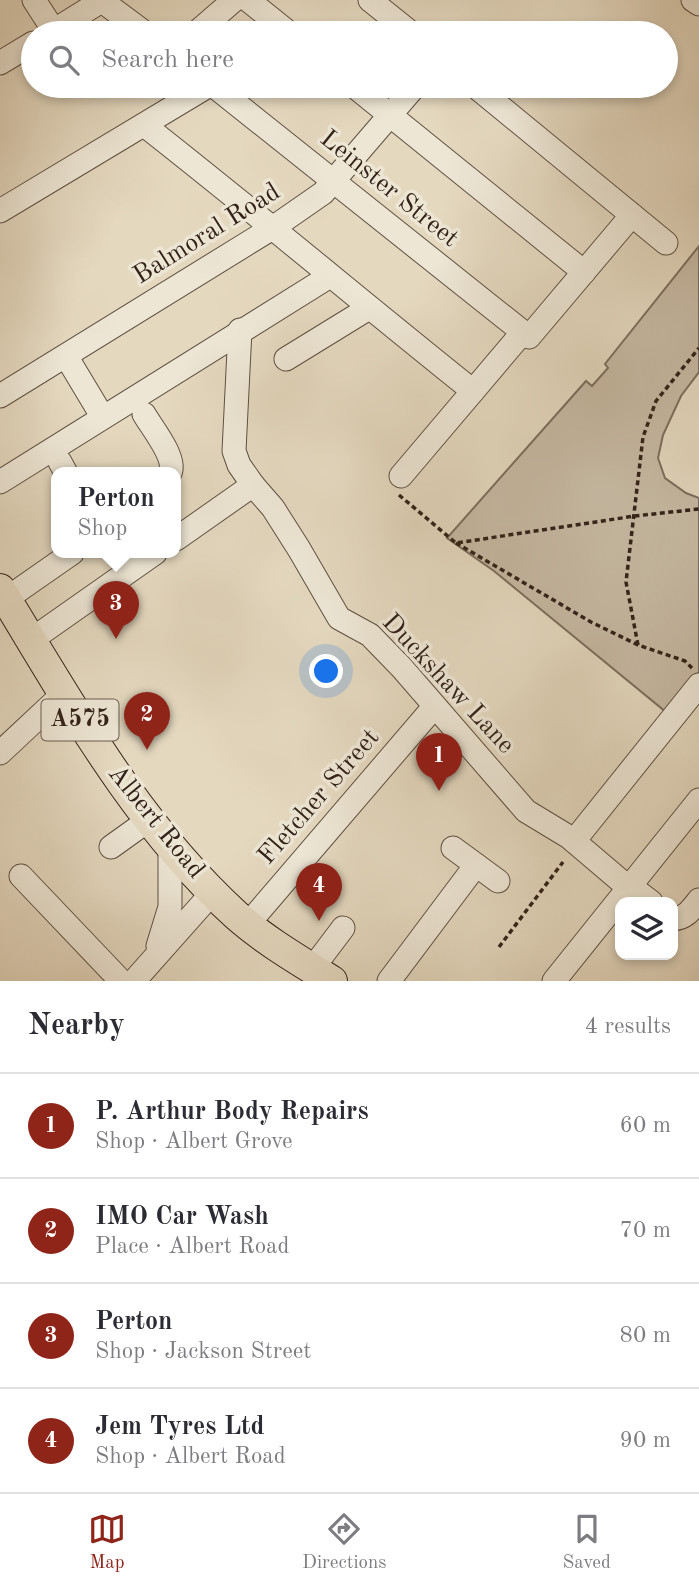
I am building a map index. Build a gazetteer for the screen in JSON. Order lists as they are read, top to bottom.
{
  "streets": {
    "main road": ["A575", "Albert Road"],
    "street": [
      "Leinster Street",
      "Balmoral Road",
      "Duckshaw Lane",
      "Fletcher Street"
    ]
  },
  "crossings": [
    ["Leinster Street", "Balmoral Road"],
    ["Duckshaw Lane", "Fletcher Street"],
    ["Fletcher Street", "Albert Road"]
  ],
  "page": {
    "search": "Search here",
    "popup": ["Perton", "Shop"],
    "pins": [
      "3",
      "2",
      "1",
      "4"
    ],
    "heading": ["Nearby", "4 results"],
    "list": [
      {
        "mark": "1",
        "name": "P. Arthur Body Repairs",
        "note": "Shop · Albert Grove",
        "value": "60 m"
      },
      {
        "mark": "2",
        "name": "IMO Car Wash",
        "note": "Place · Albert Road",
        "value": "70 m"
      },
      {
        "mark": "3",
        "name": "Perton",
        "note": "Shop · Jackson Street",
        "value": "80 m"
      },
      {
        "mark": "4",
        "name": "Jem Tyres Ltd",
        "note": "Shop · Albert Road",
        "value": "90 m"
      }
    ],
    "nav": ["Map", "Directions", "Saved"]
  }
}
